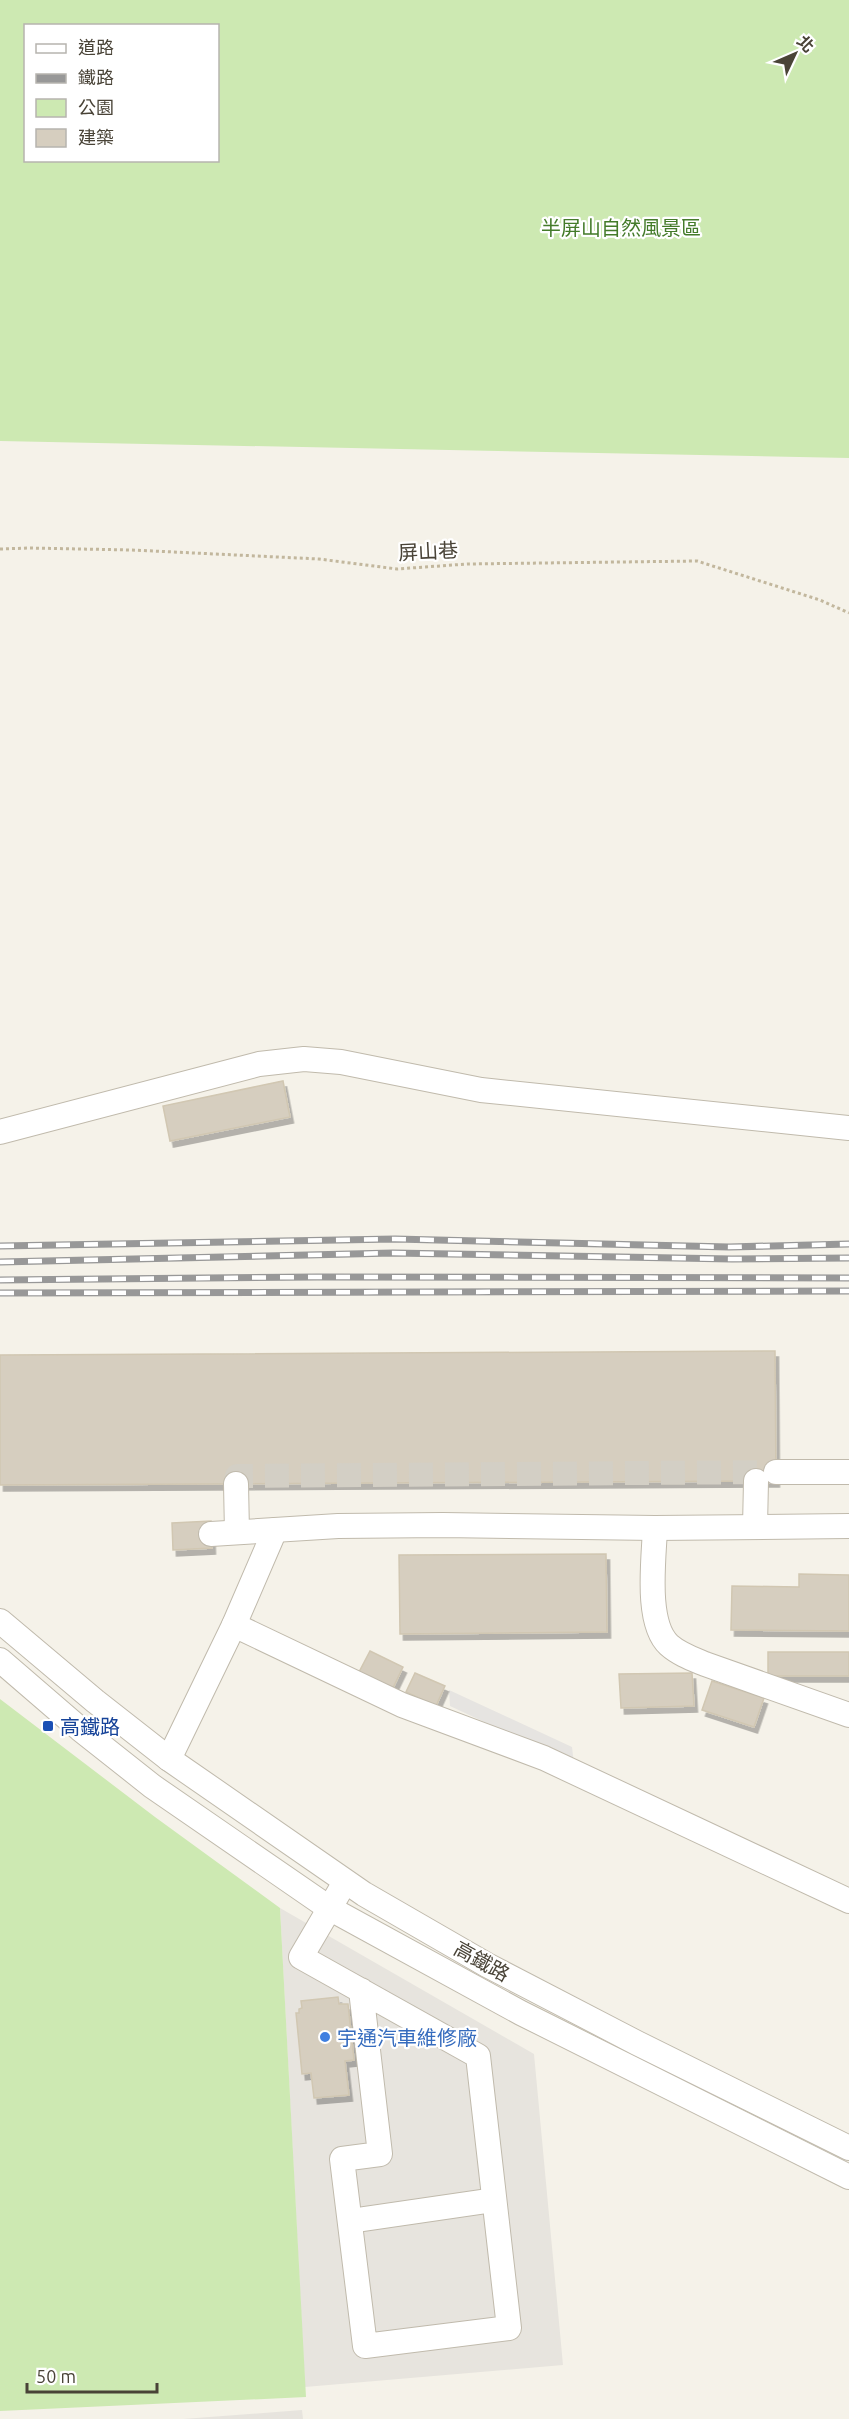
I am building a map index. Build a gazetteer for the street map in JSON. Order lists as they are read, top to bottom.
{
  "streets": {
    "street": ["高鐵路"],
    "path": ["屏山巷"]
  },
  "parks": ["半屏山自然風景區"],
  "places": {
    "transit": ["高鐵路"],
    "other": ["宇通汽車維修廠"]
  },
  "legend": [
    "道路",
    "鐵路",
    "公園",
    "建築"
  ],
  "scale_bar": "50 m",
  "north": "top right"
}
